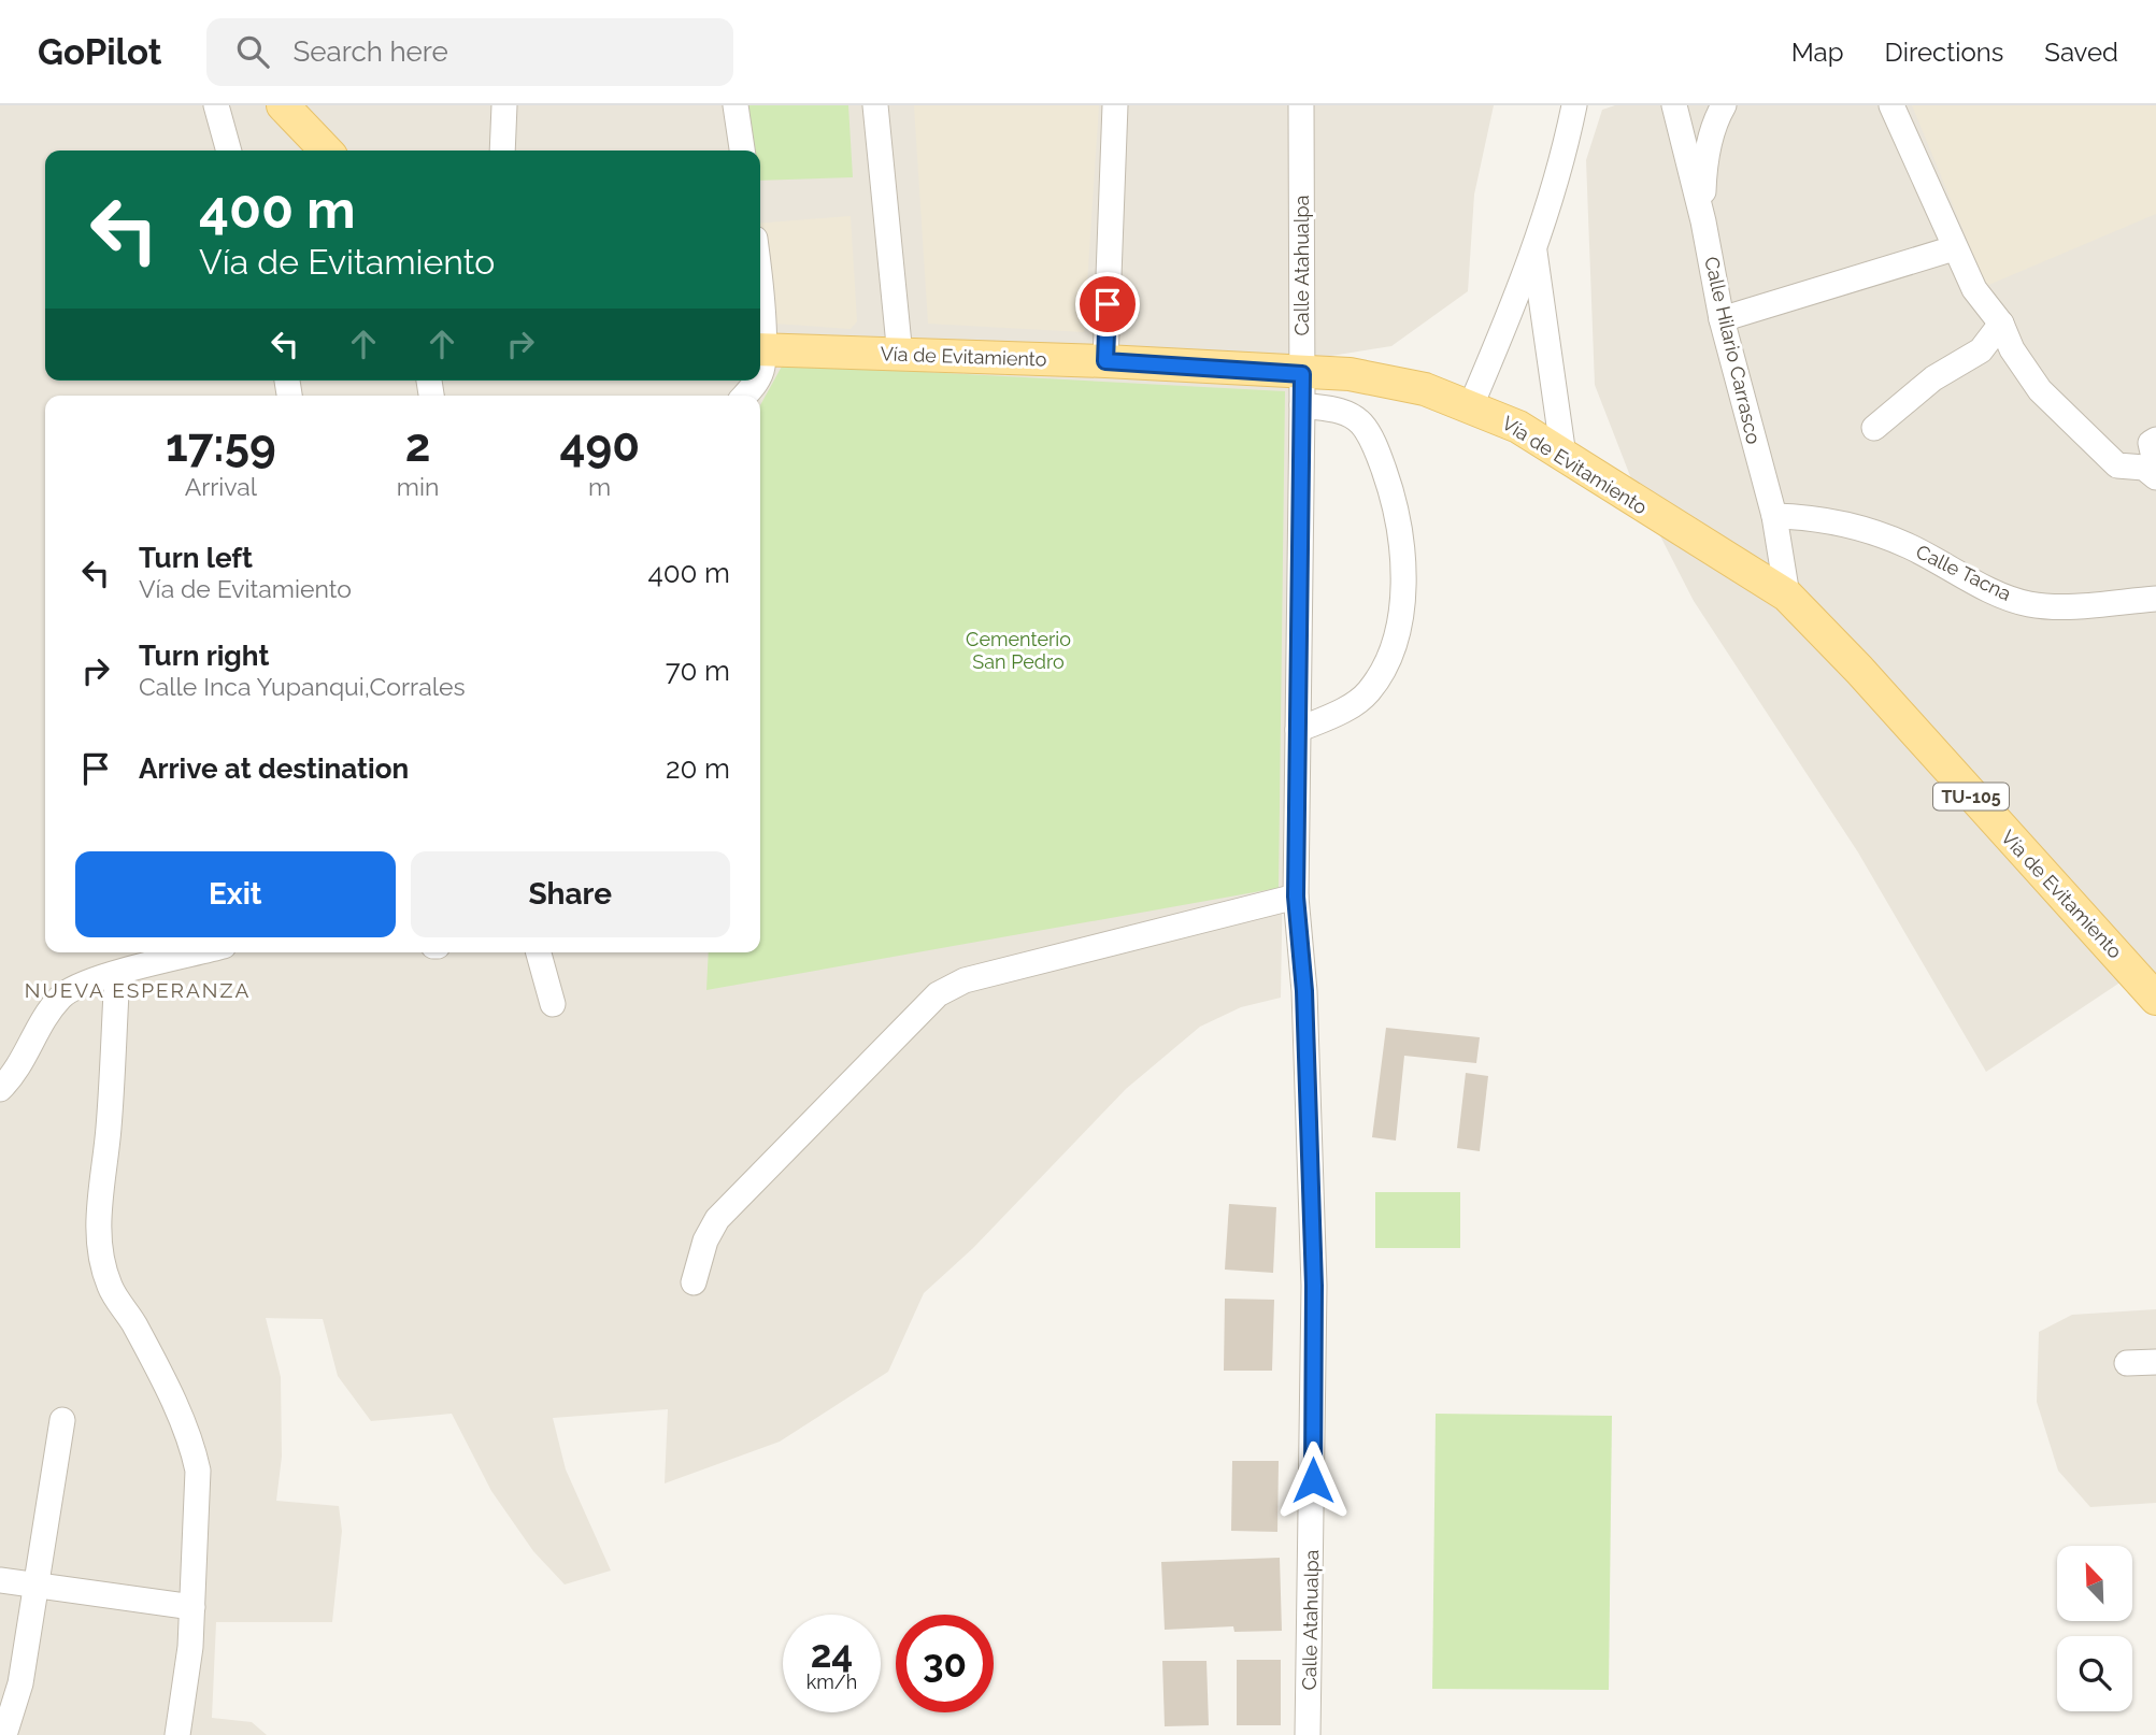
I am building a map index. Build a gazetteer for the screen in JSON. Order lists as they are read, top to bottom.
{
  "streets": {
    "main road": ["Vía de Evitamiento", "TU-105"],
    "street": ["Calle Atahualpa", "Calle Hilario Carrasco", "Calle Tacna"]
  },
  "crossings": [
    ["Calle Atahualpa", "Vía de Evitamiento"],
    ["Calle Hilario Carrasco", "Vía de Evitamiento"],
    ["Calle Hilario Carrasco", "Calle Tacna"]
  ],
  "districts": ["NUEVA ESPERANZA"],
  "parks": ["Cementerio San Pedro"],
  "north": "top left",
  "page": {
    "header": "GoPilot",
    "search": "Search here",
    "nav": ["Map", "Directions", "Saved"],
    "turn": ["400 m", "Vía de Evitamiento"],
    "eta": [
      "17:59",
      "Arrival",
      "2",
      "min",
      "490",
      "m"
    ],
    "list": [
      {
        "name": "Turn left",
        "note": "Vía de Evitamiento",
        "value": "400 m"
      },
      {
        "name": "Turn right",
        "note": "Calle Inca Yupanqui,Corrales",
        "value": "70 m"
      },
      {
        "name": "Arrive at destination",
        "value": "20 m"
      }
    ],
    "buttons": ["Exit", "Share"],
    "speed": "24 km/h",
    "limit": "30"
  }
}
